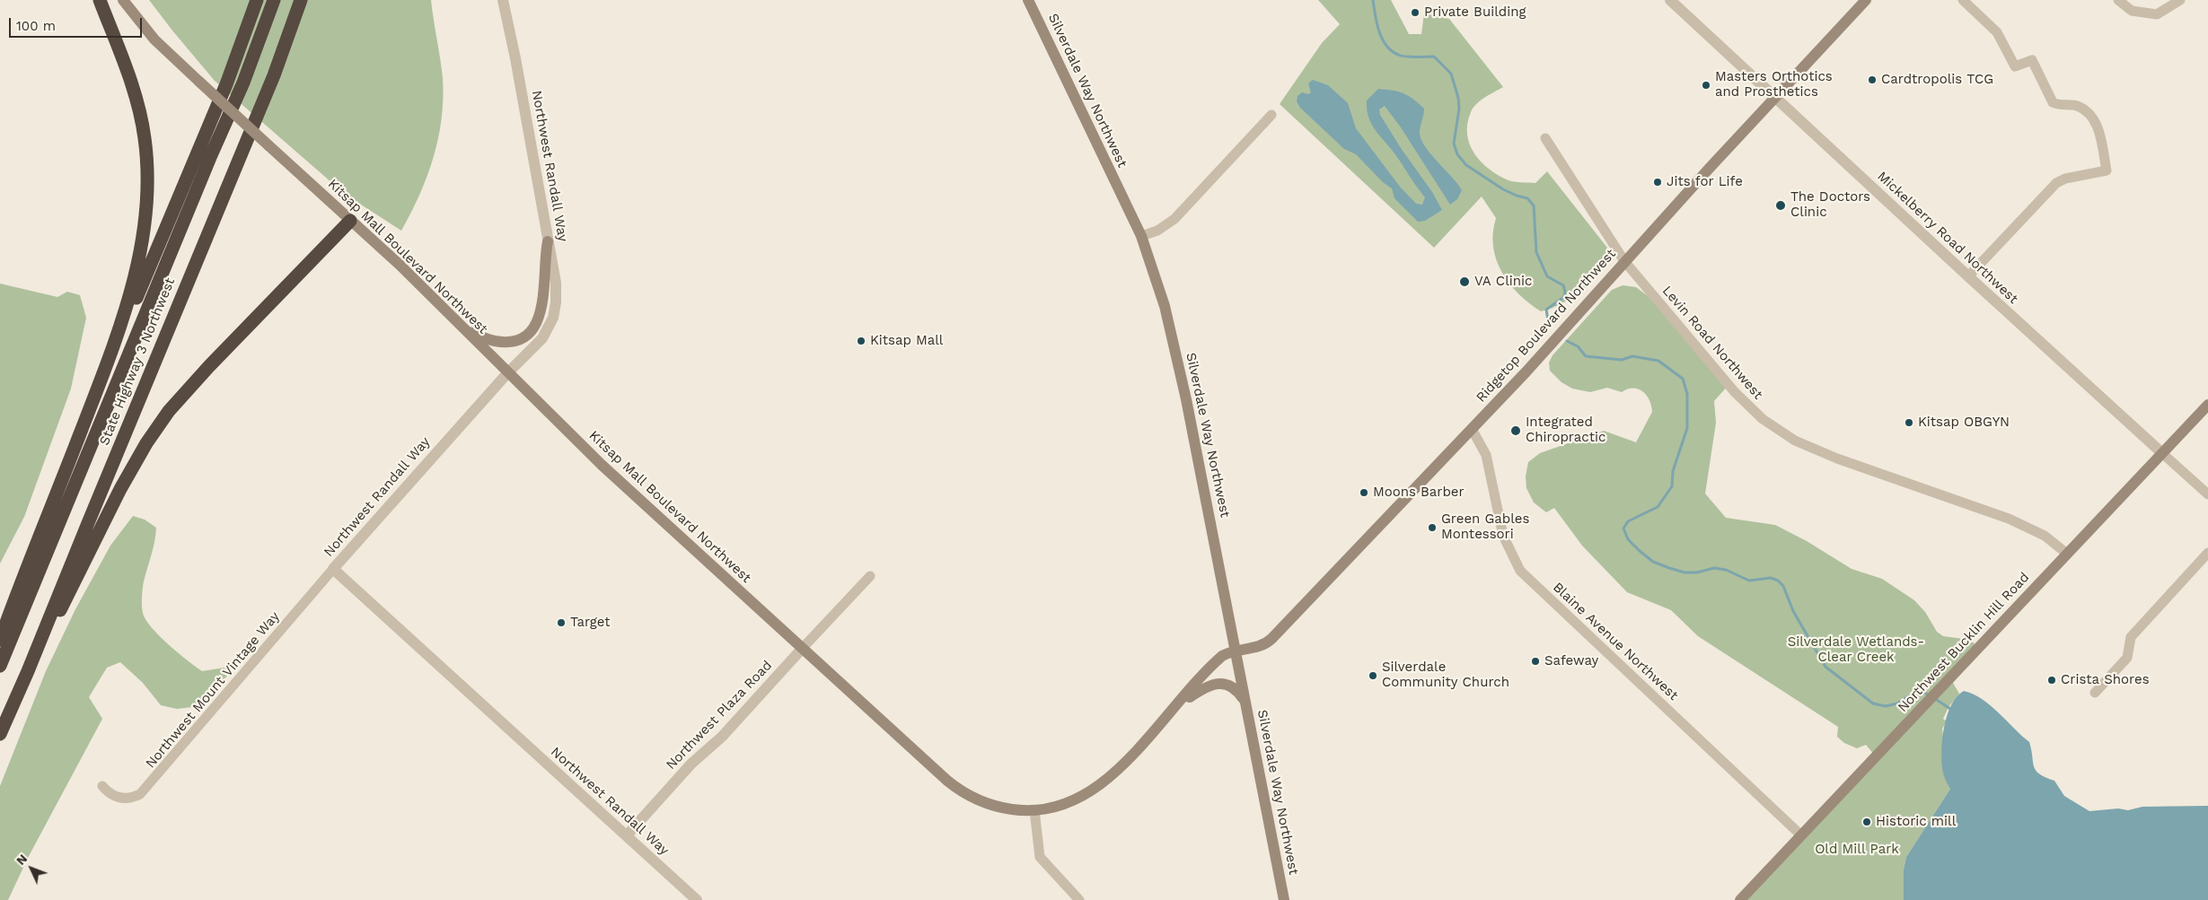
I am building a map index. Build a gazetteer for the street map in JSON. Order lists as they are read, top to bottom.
{
  "streets": {
    "highway": ["State Highway 3 Northwest"],
    "main road": [
      "Silverdale Way Northwest",
      "Kitsap Mall Boulevard Northwest",
      "Ridgetop Boulevard Northwest",
      "Northwest Bucklin Hill Road"
    ],
    "street": [
      "Northwest Randall Way",
      "Mickelberry Road Northwest",
      "Levin Road Northwest",
      "Blaine Avenue Northwest",
      "Northwest Mount Vintage Way",
      "Northwest Plaza Road"
    ]
  },
  "crossings": [
    ["Silverdale Way Northwest", "Kitsap Mall Boulevard Northwest"],
    ["Silverdale Way Northwest", "Ridgetop Boulevard Northwest"],
    ["Northwest Randall Way", "Kitsap Mall Boulevard Northwest"],
    ["Northwest Randall Way", "Northwest Mount Vintage Way"],
    ["Northwest Randall Way", "Northwest Plaza Road"],
    ["Mickelberry Road Northwest", "Ridgetop Boulevard Northwest"],
    ["Mickelberry Road Northwest", "Northwest Bucklin Hill Road"],
    ["Kitsap Mall Boulevard Northwest", "Ridgetop Boulevard Northwest"],
    ["Kitsap Mall Boulevard Northwest", "Northwest Plaza Road"],
    ["Ridgetop Boulevard Northwest", "Levin Road Northwest"],
    ["Ridgetop Boulevard Northwest", "Blaine Avenue Northwest"],
    ["Levin Road Northwest", "Northwest Bucklin Hill Road"],
    ["Blaine Avenue Northwest", "Northwest Bucklin Hill Road"]
  ],
  "parks": ["Silverdale Wetlands- Clear Creek", "Old Mill Park"],
  "places": [
    "Private Building",
    "Cardtropolis TCG",
    "Masters Orthotics and Prosthetics",
    "Jits for Life",
    "The Doctors Clinic",
    "VA Clinic",
    "Kitsap Mall",
    "Kitsap OBGYN",
    "Integrated Chiropractic",
    "Moons Barber",
    "Green Gables Montessori",
    "Target",
    "Safeway",
    "Silverdale Community Church",
    "Crista Shores",
    "Historic mill"
  ],
  "scale_bar": "100 m",
  "north": "top left"
}
